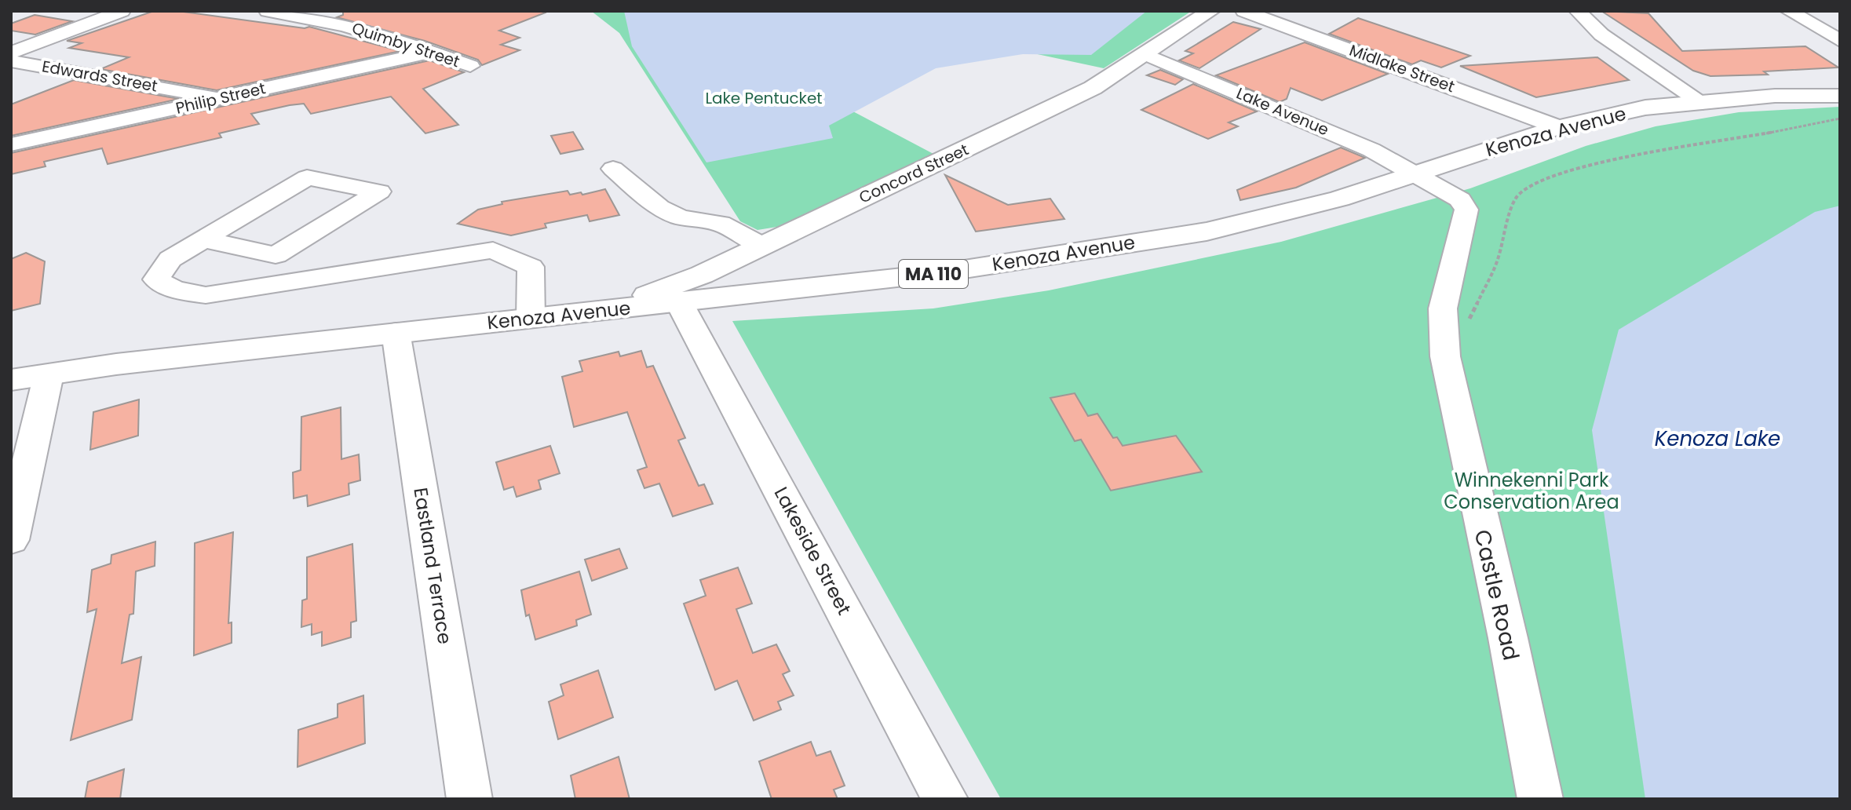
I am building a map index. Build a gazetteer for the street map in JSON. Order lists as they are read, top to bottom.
{
  "streets": {
    "main road": ["Kenoza Avenue", "Concord Street", "MA 110"],
    "street": [
      "Quimby Street",
      "Midlake Street",
      "Edwards Street",
      "Philip Street",
      "Lake Avenue",
      "Lakeside Street",
      "Eastland Terrace",
      "Castle Road"
    ]
  },
  "crossings": [
    ["Quimby Street", "Philip Street"],
    ["Midlake Street", "Kenoza Avenue"],
    ["Edwards Street", "Philip Street"],
    ["Lake Avenue", "Kenoza Avenue"],
    ["Lake Avenue", "Concord Street"],
    ["Lake Avenue", "Castle Road"],
    ["Kenoza Avenue", "Concord Street"],
    ["Kenoza Avenue", "Lakeside Street"],
    ["Kenoza Avenue", "Eastland Terrace"]
  ],
  "water": ["Kenoza Lake"],
  "parks": ["Lake Pentucket", "Winnekenni Park Conservation Area"]
}
